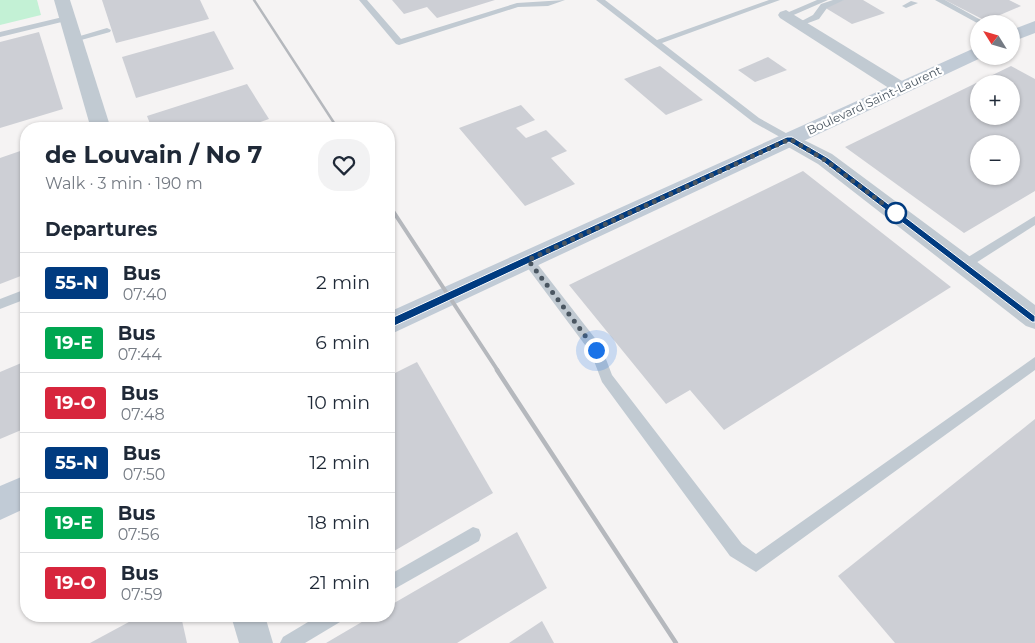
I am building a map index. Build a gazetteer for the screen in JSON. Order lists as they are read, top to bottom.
{
  "streets": {
    "main road": ["Boulevard Saint-Laurent"]
  },
  "lines": ["bus line 55-N"],
  "north": "top left",
  "page": {
    "map_buttons": ["+", "−"],
    "heading": [
      ["de Louvain / No 7", "Walk · 3 min · 190 m"],
      "Departures"
    ],
    "list": [
      {
        "mark": "55-N",
        "name": "Bus",
        "note": "07:40",
        "value": "2 min"
      },
      {
        "mark": "19-E",
        "name": "Bus",
        "note": "07:44",
        "value": "6 min"
      },
      {
        "mark": "19-O",
        "name": "Bus",
        "note": "07:48",
        "value": "10 min"
      },
      {
        "mark": "55-N",
        "name": "Bus",
        "note": "07:50",
        "value": "12 min"
      },
      {
        "mark": "19-E",
        "name": "Bus",
        "note": "07:56",
        "value": "18 min"
      },
      {
        "mark": "19-O",
        "name": "Bus",
        "note": "07:59",
        "value": "21 min"
      }
    ]
  }
}
